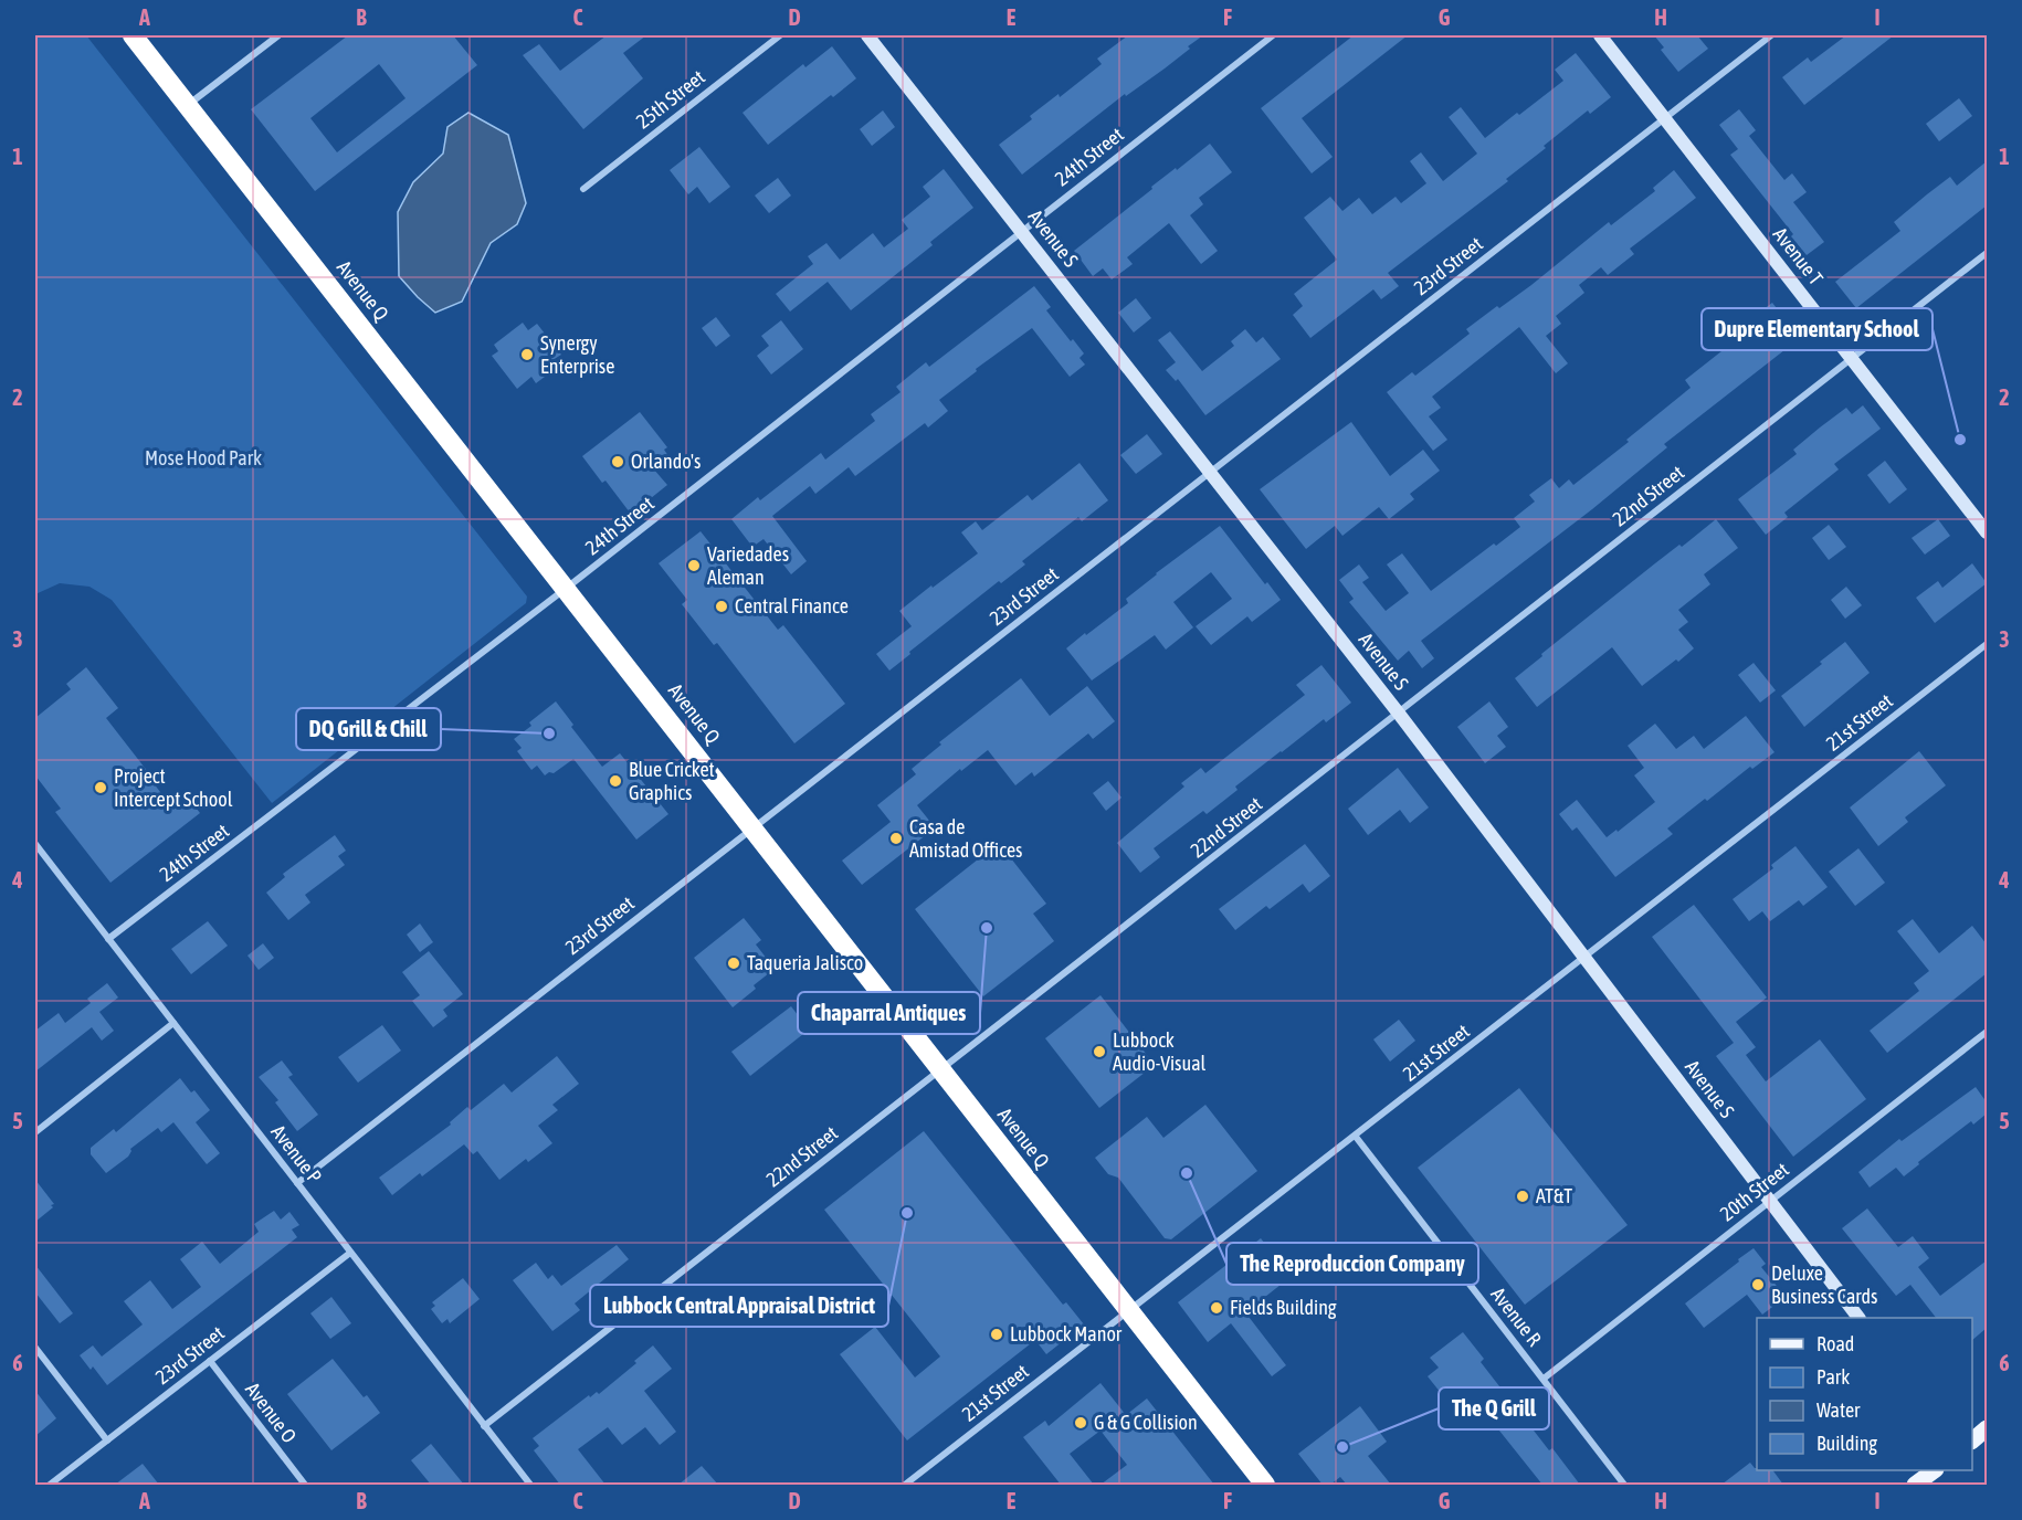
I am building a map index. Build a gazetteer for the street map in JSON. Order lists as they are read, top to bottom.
{
  "streets": {
    "highway": ["Avenue Q"],
    "street": [
      "25th Street",
      "24th Street",
      "Avenue S",
      "Avenue T",
      "23rd Street",
      "22nd Street",
      "21st Street",
      "Avenue P",
      "20th Street",
      "Avenue R",
      "Avenue O"
    ]
  },
  "crossings": [
    ["24th Street", "Avenue S"],
    ["24th Street", "Avenue Q"],
    ["24th Street", "Avenue P"],
    ["Avenue S", "23rd Street"],
    ["Avenue S", "22nd Street"],
    ["Avenue S", "21st Street"],
    ["Avenue S", "20th Street"],
    ["Avenue T", "23rd Street"],
    ["Avenue T", "22nd Street"],
    ["23rd Street", "Avenue Q"],
    ["23rd Street", "Avenue P"],
    ["23rd Street", "Avenue O"],
    ["Avenue Q", "22nd Street"],
    ["Avenue Q", "21st Street"],
    ["22nd Street", "Avenue P"],
    ["21st Street", "Avenue R"],
    ["20th Street", "Avenue R"]
  ],
  "parks": ["Mose Hood Park"],
  "places": [
    "Synergy Enterprise",
    "Dupre Elementary School",
    "Orlando's",
    "Variedades Aleman",
    "Central Finance",
    "DQ Grill & Chill",
    "Blue Cricket Graphics",
    "Project Intercept School",
    "Casa de Amistad Offices",
    "Chaparral Antiques",
    "Taqueria Jalisco",
    "Lubbock Audio-Visual",
    "The Reproduccion Company",
    "AT&T",
    "Lubbock Central Appraisal District",
    "Deluxe Business Cards",
    "Fields Building",
    "Lubbock Manor",
    "G & G Collision",
    "The Q Grill"
  ],
  "legend": [
    "Road",
    "Park",
    "Water",
    "Building"
  ],
  "grid": {
    "columns": [
      "A",
      "B",
      "C",
      "D",
      "E",
      "F",
      "G",
      "H",
      "I"
    ],
    "rows": [
      "1",
      "2",
      "3",
      "4",
      "5",
      "6"
    ]
  }
}
